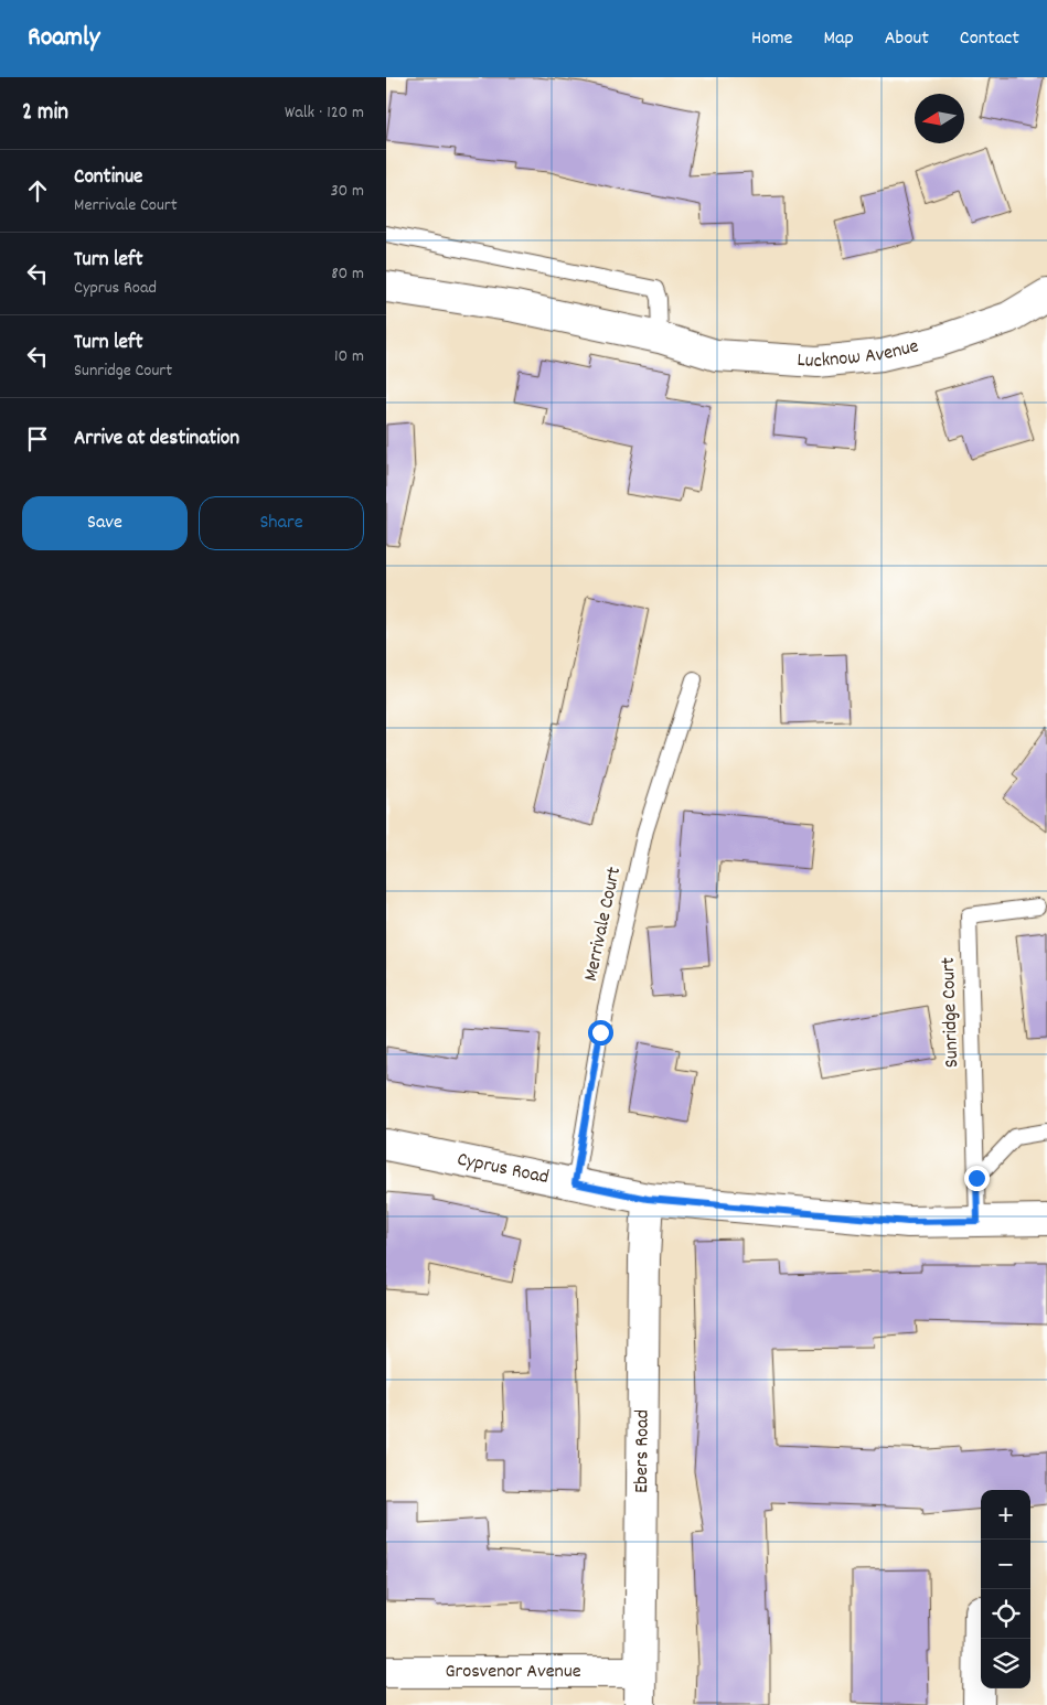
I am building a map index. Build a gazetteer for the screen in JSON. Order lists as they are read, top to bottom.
{
  "streets": {
    "street": [
      "Lucknow Avenue",
      "Cyprus Road",
      "Ebers Road",
      "Grosvenor Avenue"
    ],
    "lane": ["Merrivale Court", "Sunridge Court"]
  },
  "crossings": [
    ["Merrivale Court", "Cyprus Road"],
    ["Sunridge Court", "Cyprus Road"],
    ["Cyprus Road", "Ebers Road"],
    ["Ebers Road", "Grosvenor Avenue"]
  ],
  "north": "left",
  "page": {
    "header": "Roamly",
    "nav": [
      "Home",
      "Map",
      "About",
      "Contact"
    ],
    "heading": ["2 min", "Walk · 120 m"],
    "list": [
      ["Continue", "Merrivale Court", "30 m"],
      ["Turn left", "Cyprus Road", "80 m"],
      ["Turn left", "Sunridge Court", "10 m"],
      "Arrive at destination"
    ],
    "buttons": ["Save", "Share"],
    "map_buttons": ["+", "−"]
  }
}
